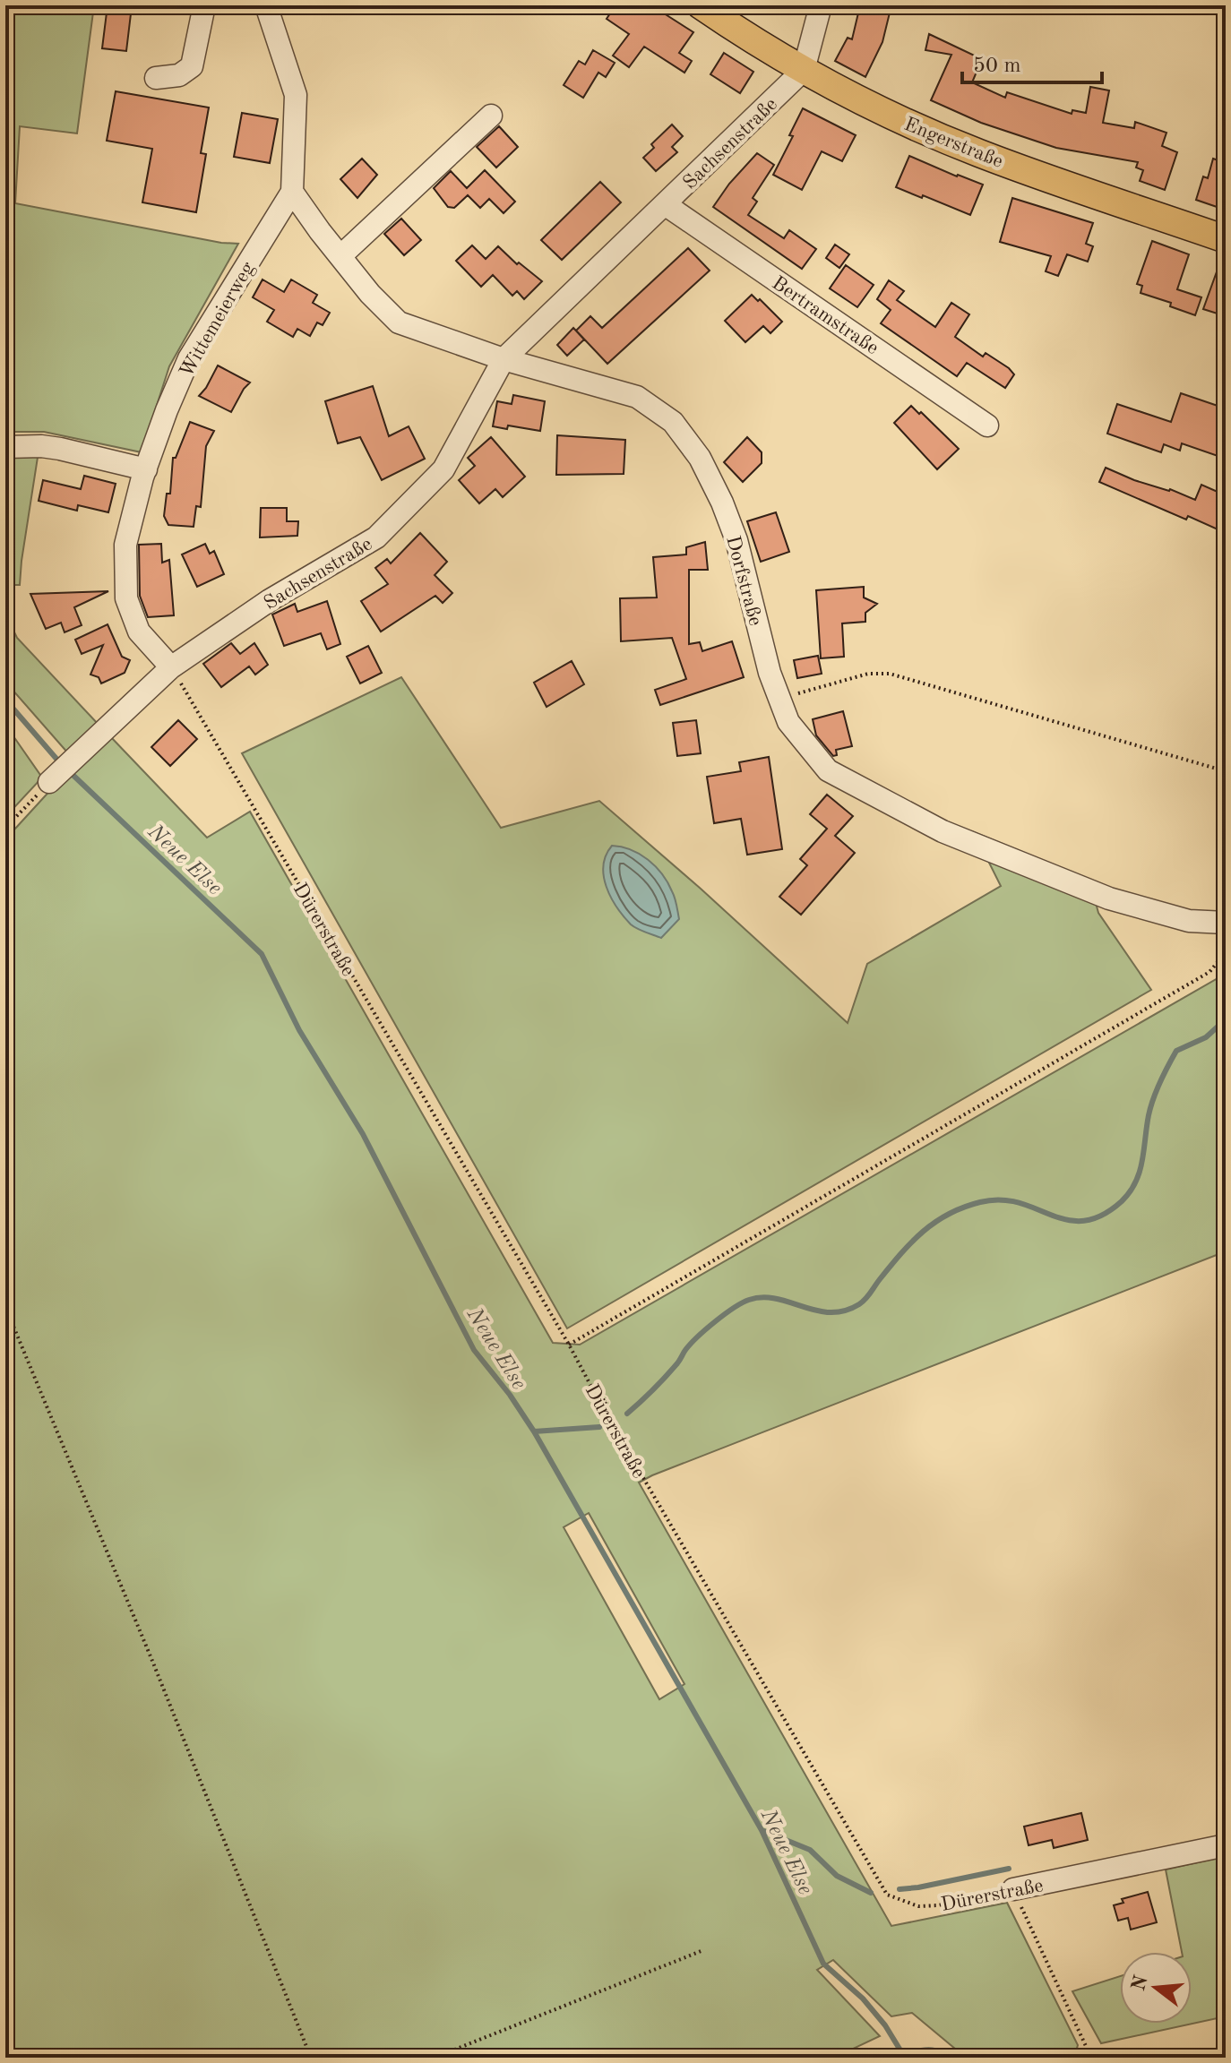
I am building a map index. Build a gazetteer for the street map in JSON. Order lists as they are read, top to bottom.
{
  "streets": {
    "main road": ["Engerstraße"],
    "street": [
      "Sachsenstraße",
      "Bertramstraße",
      "Wittemeierweg",
      "Dorfstraße",
      "Dürerstraße"
    ]
  },
  "crossings": [
    ["Engerstraße", "Sachsenstraße"],
    ["Sachsenstraße", "Bertramstraße"],
    ["Sachsenstraße", "Wittemeierweg"],
    ["Sachsenstraße", "Dorfstraße"],
    ["Sachsenstraße", "Dürerstraße"],
    ["Wittemeierweg", "Dorfstraße"],
    ["Wittemeierweg", "Dürerstraße"]
  ],
  "water": ["Neue Else"],
  "scale_bar": "50 m",
  "north": "left"
}
